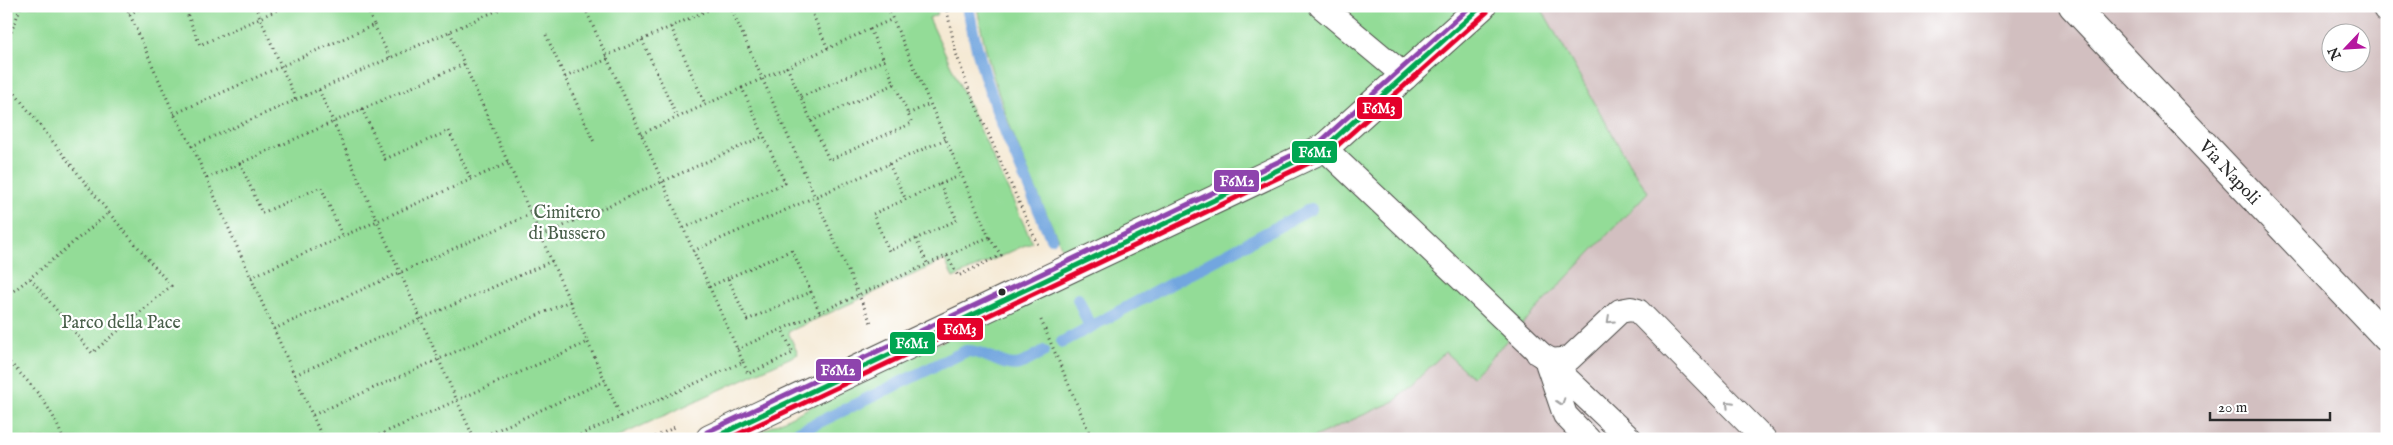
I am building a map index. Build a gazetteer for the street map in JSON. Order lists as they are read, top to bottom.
{
  "streets": {
    "street": ["Via Napoli"]
  },
  "parks": ["Cimitero di Bussero", "Parco della Pace"],
  "lines": ["transit line F6M1", "transit line F6M2", "transit line F6M3"],
  "scale_bar": "20 m",
  "north": "bottom left"
}
